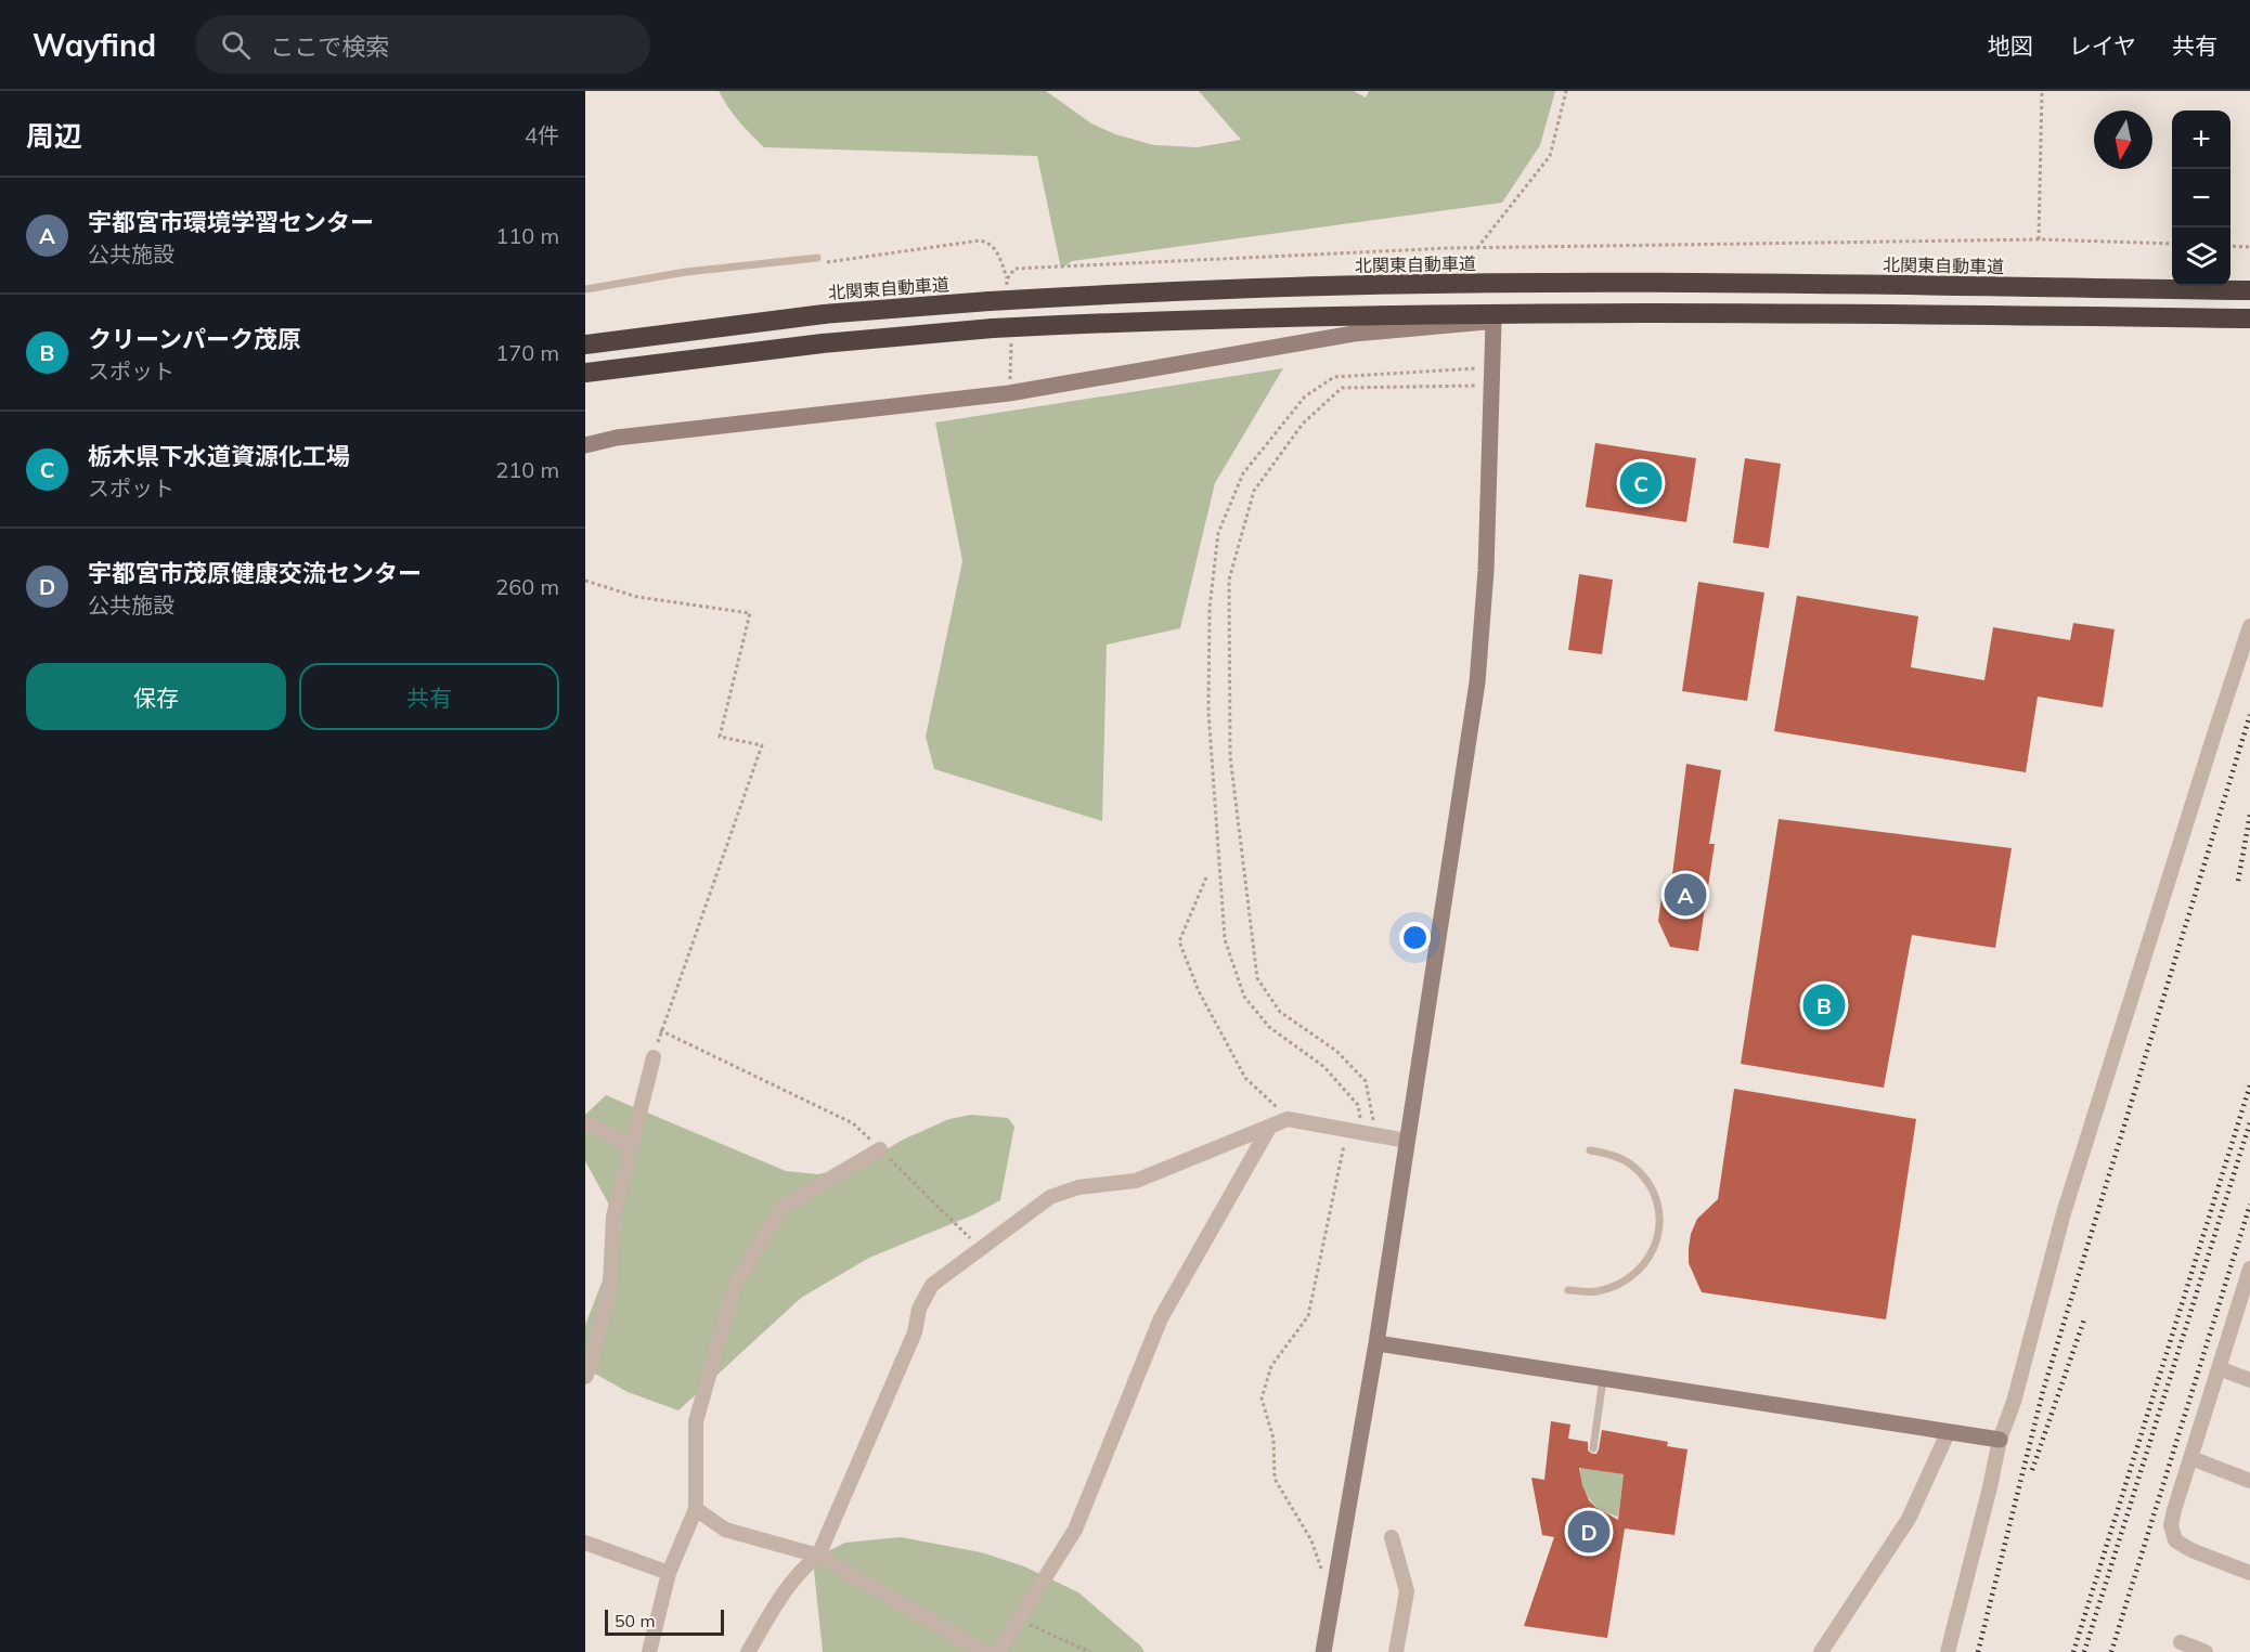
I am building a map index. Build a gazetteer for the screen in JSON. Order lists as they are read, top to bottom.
{
  "streets": {
    "highway": ["北関東自動車道"]
  },
  "scale_bar": "50 m",
  "north": "bottom",
  "page": {
    "header": "Wayfind",
    "search": "ここで検索",
    "nav": ["地図", "レイヤ", "共有"],
    "heading": ["周辺", "4件"],
    "map_buttons": ["+", "−"],
    "list": [
      {
        "mark": "A",
        "name": "宇都宮市環境学習センター",
        "note": "公共施設",
        "value": "110 m"
      },
      {
        "mark": "B",
        "name": "クリーンパーク茂原",
        "note": "スポット",
        "value": "170 m"
      },
      {
        "mark": "C",
        "name": "栃木県下水道資源化工場",
        "note": "スポット",
        "value": "210 m"
      },
      {
        "mark": "D",
        "name": "宇都宮市茂原健康交流センター",
        "note": "公共施設",
        "value": "260 m"
      }
    ],
    "pins": [
      "C",
      "A",
      "B",
      "D"
    ],
    "buttons": ["保存", "共有"],
    "scale": "50 m"
  }
}
